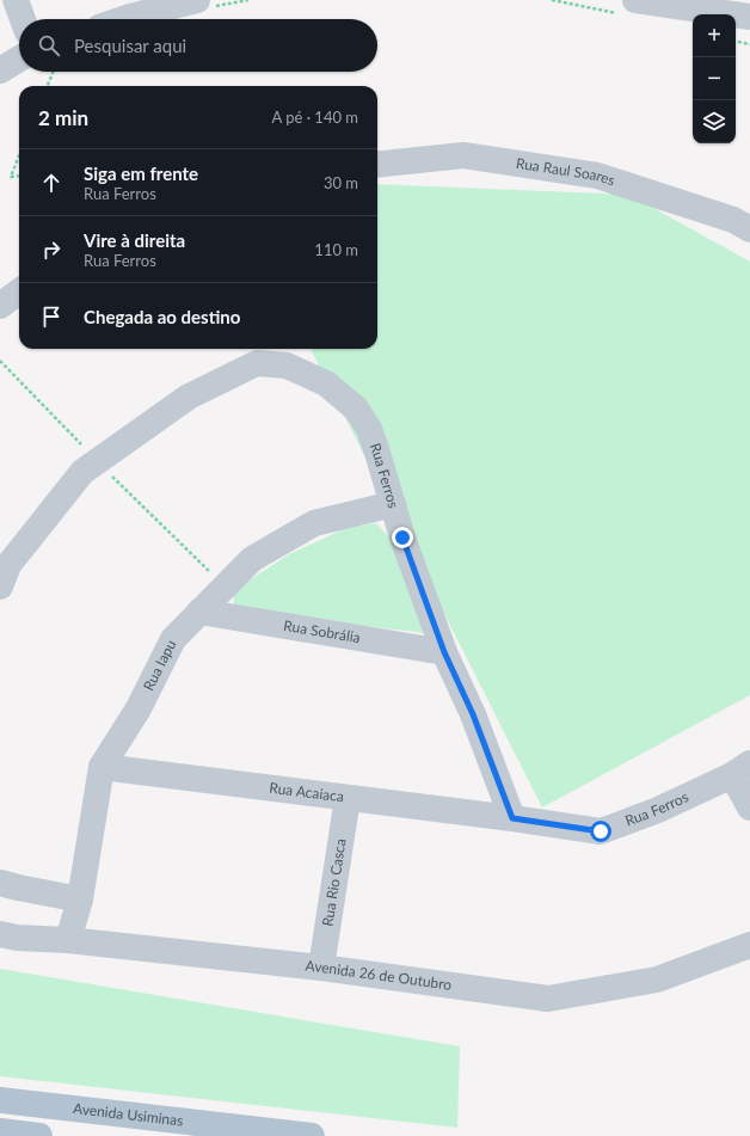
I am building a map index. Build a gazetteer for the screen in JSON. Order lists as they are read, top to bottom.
{
  "streets": {
    "main road": ["Avenida Usiminas"],
    "street": [
      "Rua Raul Soares",
      "Rua Ferros",
      "Rua Sobrália",
      "Rua Iapu",
      "Rua Acaiaca",
      "Rua Rio Casca",
      "Avenida 26 de Outubro"
    ]
  },
  "crossings": [
    ["Rua Ferros", "Rua Sobrália"],
    ["Rua Ferros", "Rua Iapu"],
    ["Rua Ferros", "Rua Acaiaca"],
    ["Rua Sobrália", "Rua Iapu"],
    ["Rua Iapu", "Rua Acaiaca"],
    ["Rua Iapu", "Avenida 26 de Outubro"],
    ["Rua Acaiaca", "Rua Rio Casca"],
    ["Rua Rio Casca", "Avenida 26 de Outubro"]
  ],
  "page": {
    "map_buttons": ["+", "−"],
    "search": "Pesquisar aqui",
    "heading": ["2 min", "A pé · 140 m"],
    "list": [
      ["Siga em frente", "Rua Ferros", "30 m"],
      ["Vire à direita", "Rua Ferros", "110 m"],
      "Chegada ao destino"
    ]
  }
}
